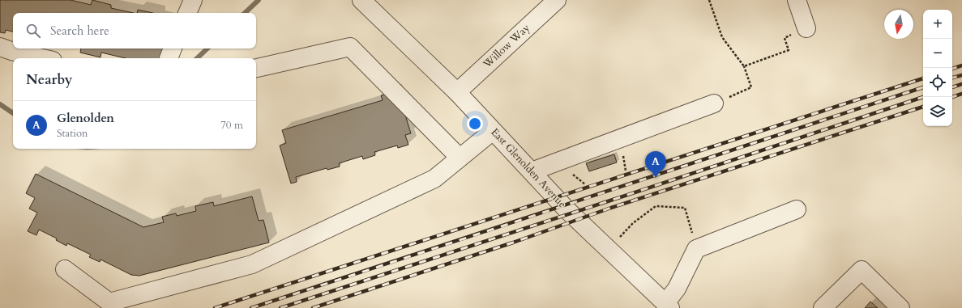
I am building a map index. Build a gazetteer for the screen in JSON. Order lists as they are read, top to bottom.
{
  "streets": {
    "street": ["Willow Way", "East Glenolden Avenue"]
  },
  "crossings": [
    ["Willow Way", "East Glenolden Avenue"]
  ],
  "north": "bottom",
  "page": {
    "map_buttons": ["+", "−"],
    "search": "Search here",
    "heading": "Nearby",
    "list": [
      {
        "mark": "A",
        "name": "Glenolden",
        "note": "Station",
        "value": "70 m"
      }
    ],
    "pins": "A"
  }
}
